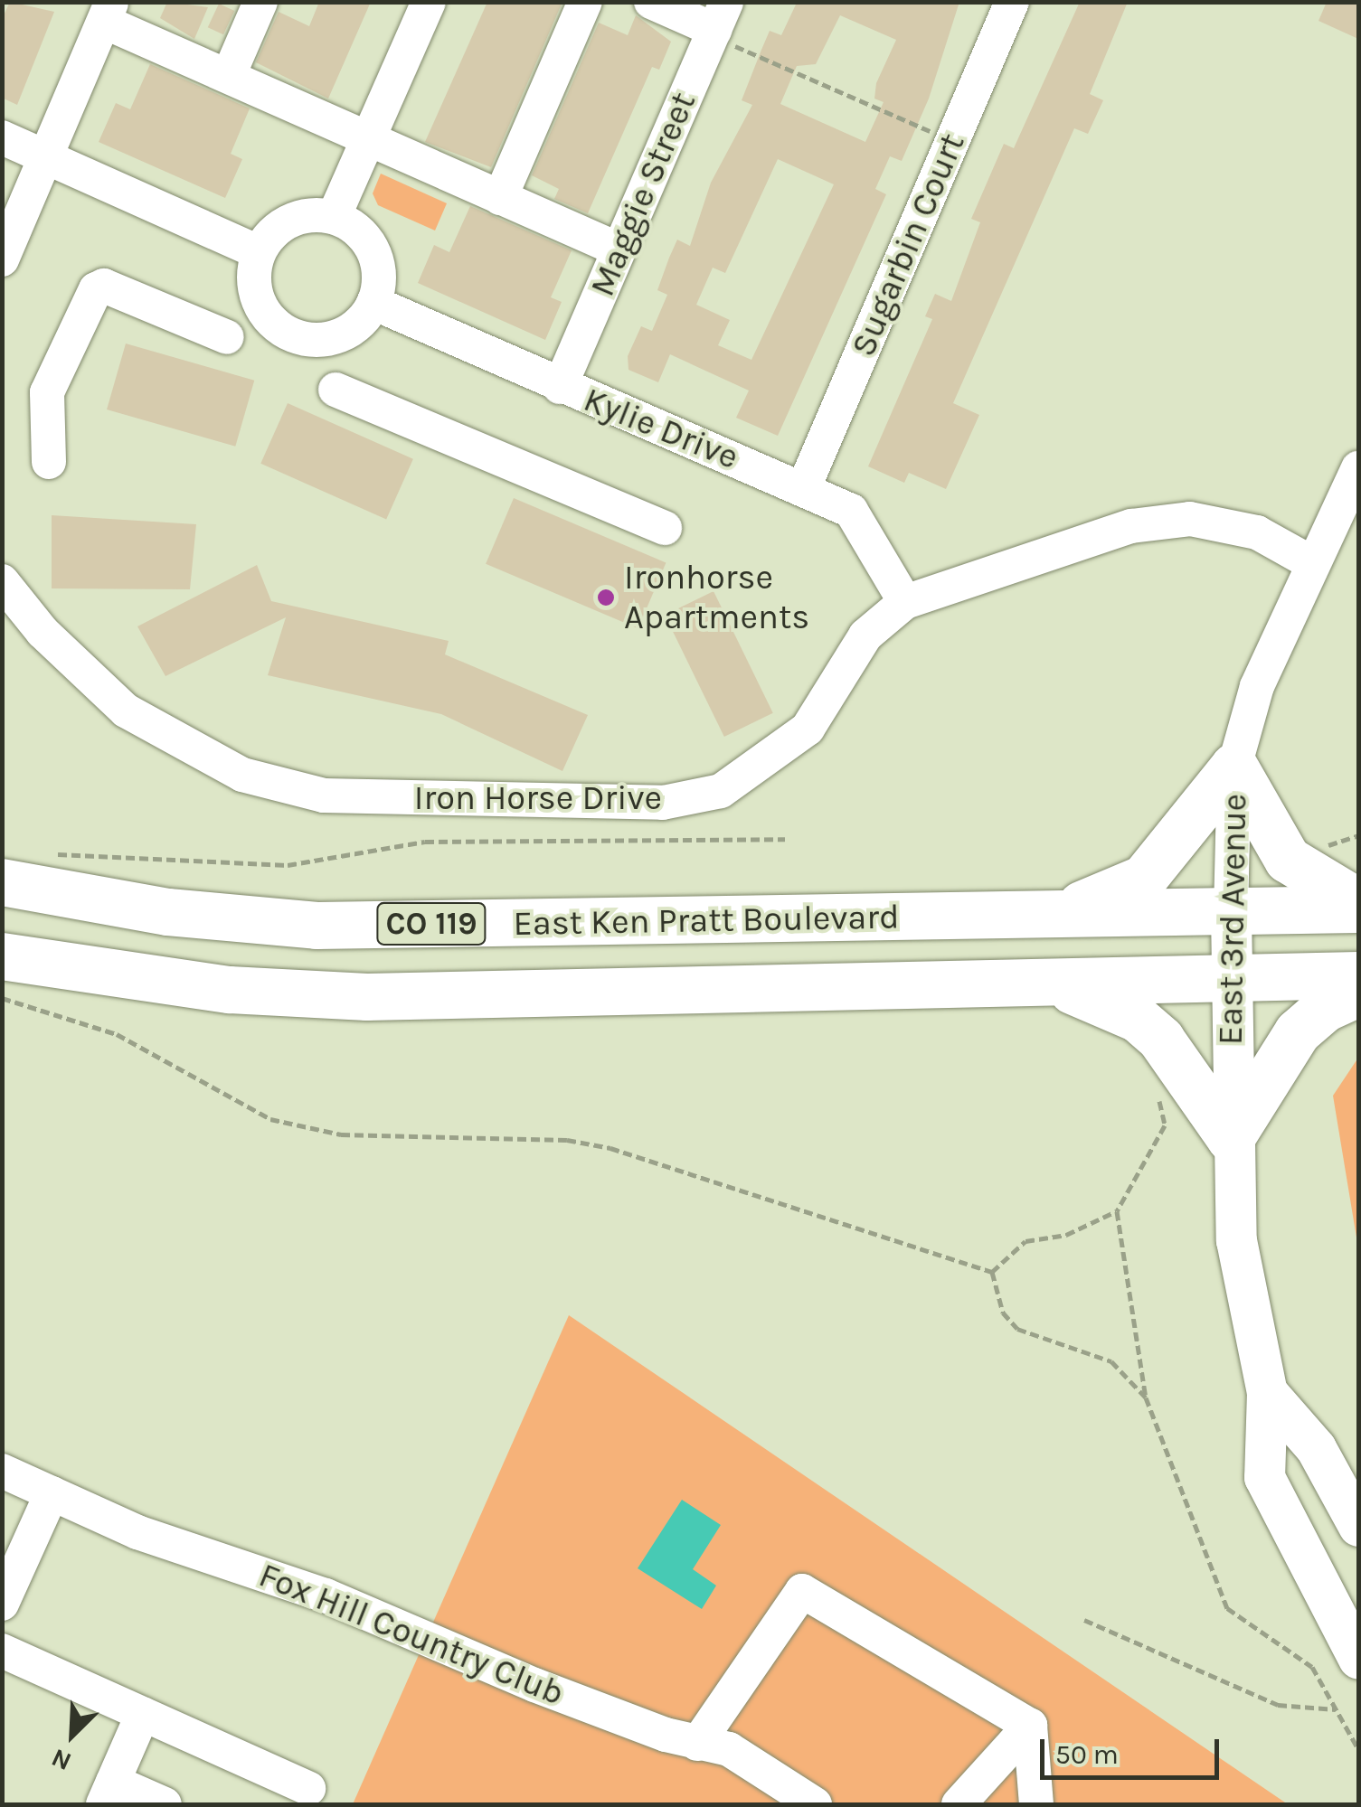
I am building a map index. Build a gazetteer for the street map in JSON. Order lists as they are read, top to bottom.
{
  "streets": {
    "highway": ["East Ken Pratt Boulevard", "CO 119"],
    "main road": ["East 3rd Avenue"],
    "street": [
      "Maggie Street",
      "Sugarbin Court",
      "Kylie Drive",
      "Iron Horse Drive",
      "Fox Hill Country Club"
    ]
  },
  "crossings": [
    ["Maggie Street", "Kylie Drive"],
    ["Sugarbin Court", "Kylie Drive"],
    ["Kylie Drive", "Iron Horse Drive"],
    ["Iron Horse Drive", "East 3rd Avenue"],
    ["East 3rd Avenue", "East Ken Pratt Boulevard"]
  ],
  "places": ["Ironhorse Apartments"],
  "scale_bar": "50 m",
  "north": "bottom left"
}
